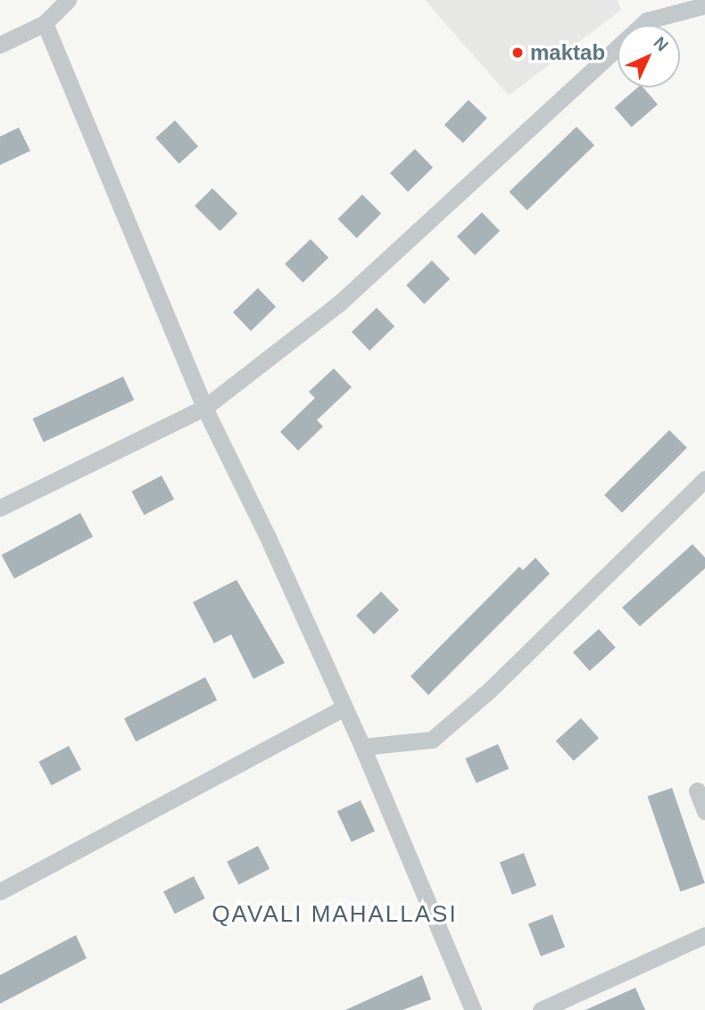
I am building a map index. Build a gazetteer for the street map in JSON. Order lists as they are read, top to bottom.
{
  "districts": ["QAVALI MAHALLASI"],
  "places": ["maktab"],
  "north": "top right"
}
